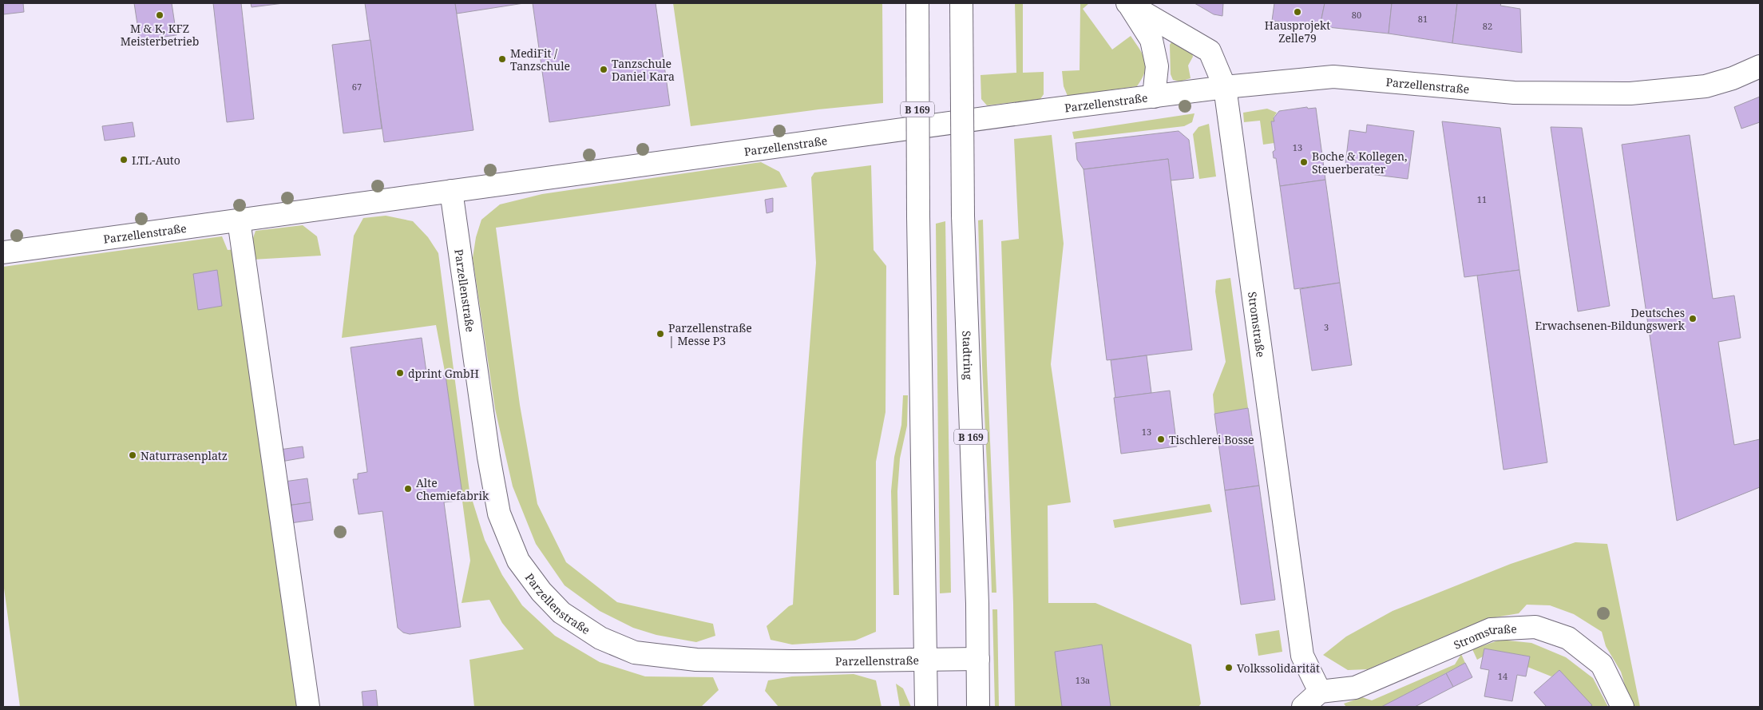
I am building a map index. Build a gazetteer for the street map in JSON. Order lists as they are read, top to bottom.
{
  "streets": {
    "street": [
      "Parzellenstraße",
      "B 169",
      "Stromstraße",
      "Stadtring"
    ]
  },
  "crossings": [
    ["Parzellenstraße", "B 169"],
    ["Parzellenstraße", "Stromstraße"],
    ["Parzellenstraße", "Stadtring"]
  ],
  "places": [
    "Hausprojekt Zelle79",
    "M & K, KFZ Meisterbetrieb",
    "MediFit / Tanzschule",
    "Tanzschule Daniel Kara",
    "LTL-Auto",
    "Boche & Kollegen, Steuerberater",
    "Deutsches Erwachsenen-Bildungswerk",
    "Parzellenstraße | Messe P3",
    "dprint GmbH",
    "Tischlerei Bosse",
    "Naturrasenplatz",
    "Alte Chemiefabrik",
    "Volkssolidarität"
  ],
  "house_numbers": [
    "80",
    "81",
    "82",
    "67",
    "13",
    "11",
    "3",
    "13",
    "14",
    "13a"
  ]
}
